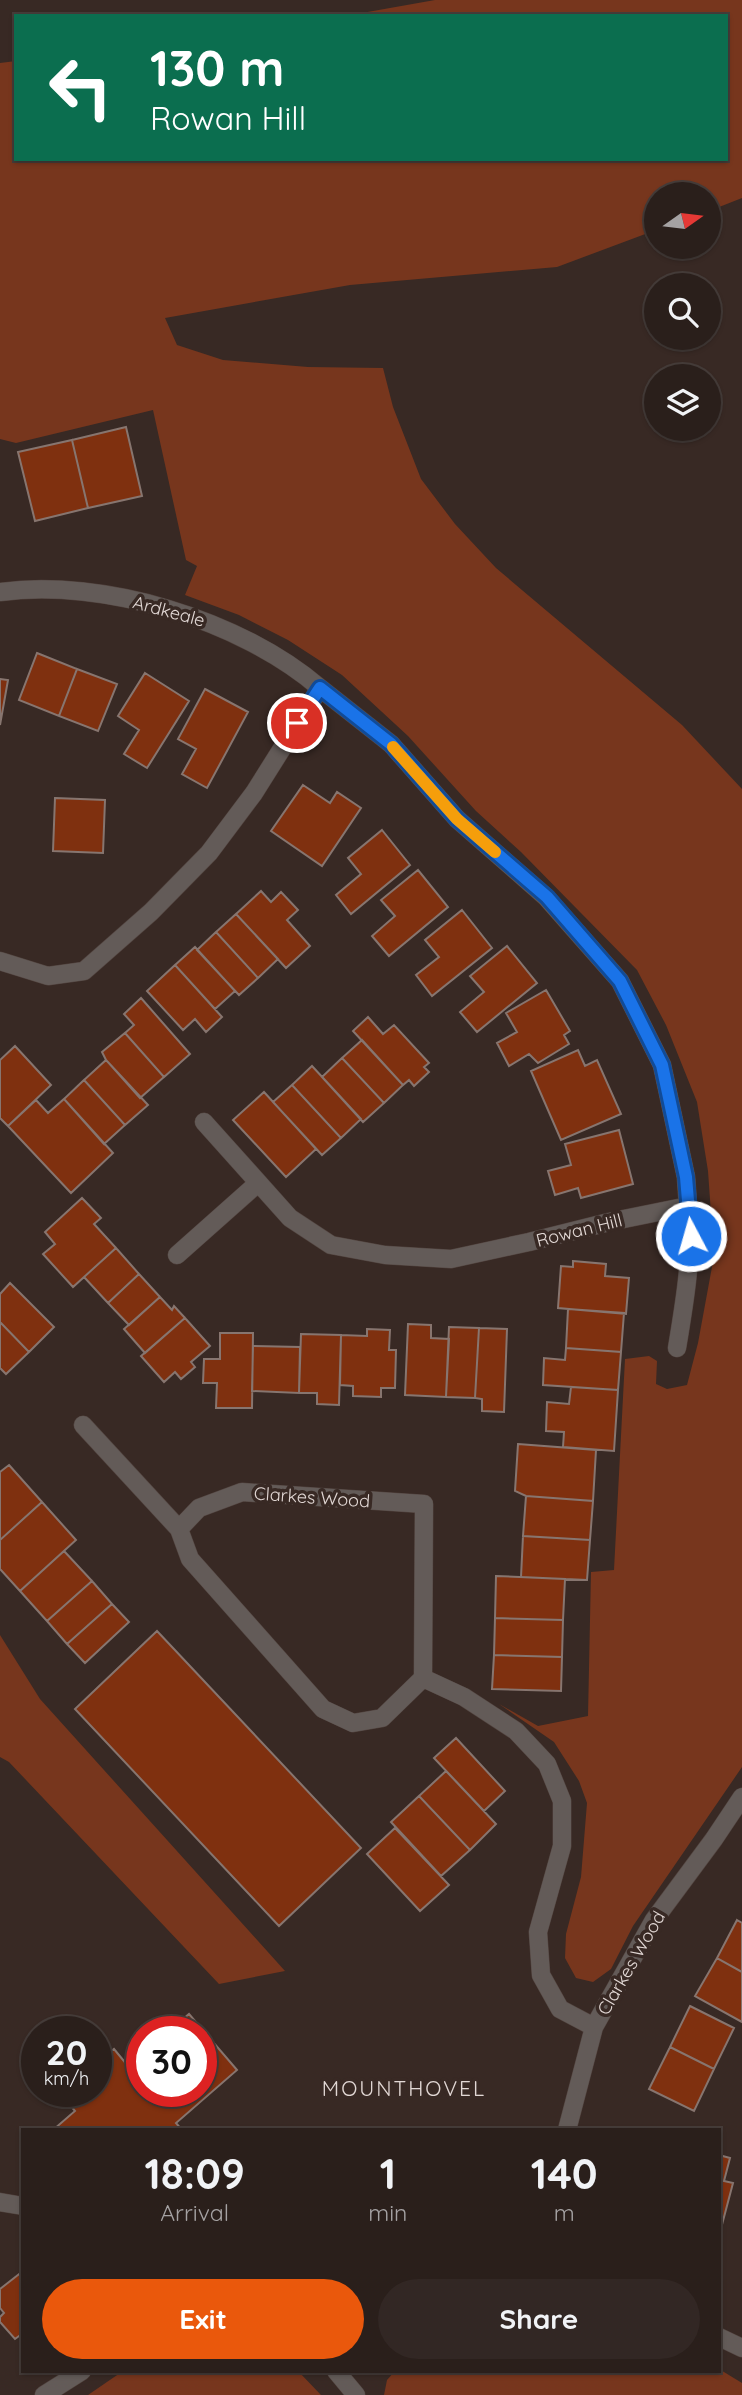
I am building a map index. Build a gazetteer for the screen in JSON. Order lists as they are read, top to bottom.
{
  "streets": {
    "street": ["Ardkeale", "Rowan Hill", "Clarkes Wood"]
  },
  "districts": ["MOUNTHOVEL"],
  "north": "right",
  "page": {
    "turn": ["130 m", "Rowan Hill"],
    "speed": "20 km/h",
    "limit": "30",
    "eta": [
      "18:09",
      "Arrival",
      "1",
      "min",
      "140",
      "m"
    ],
    "buttons": ["Exit", "Share"]
  }
}
